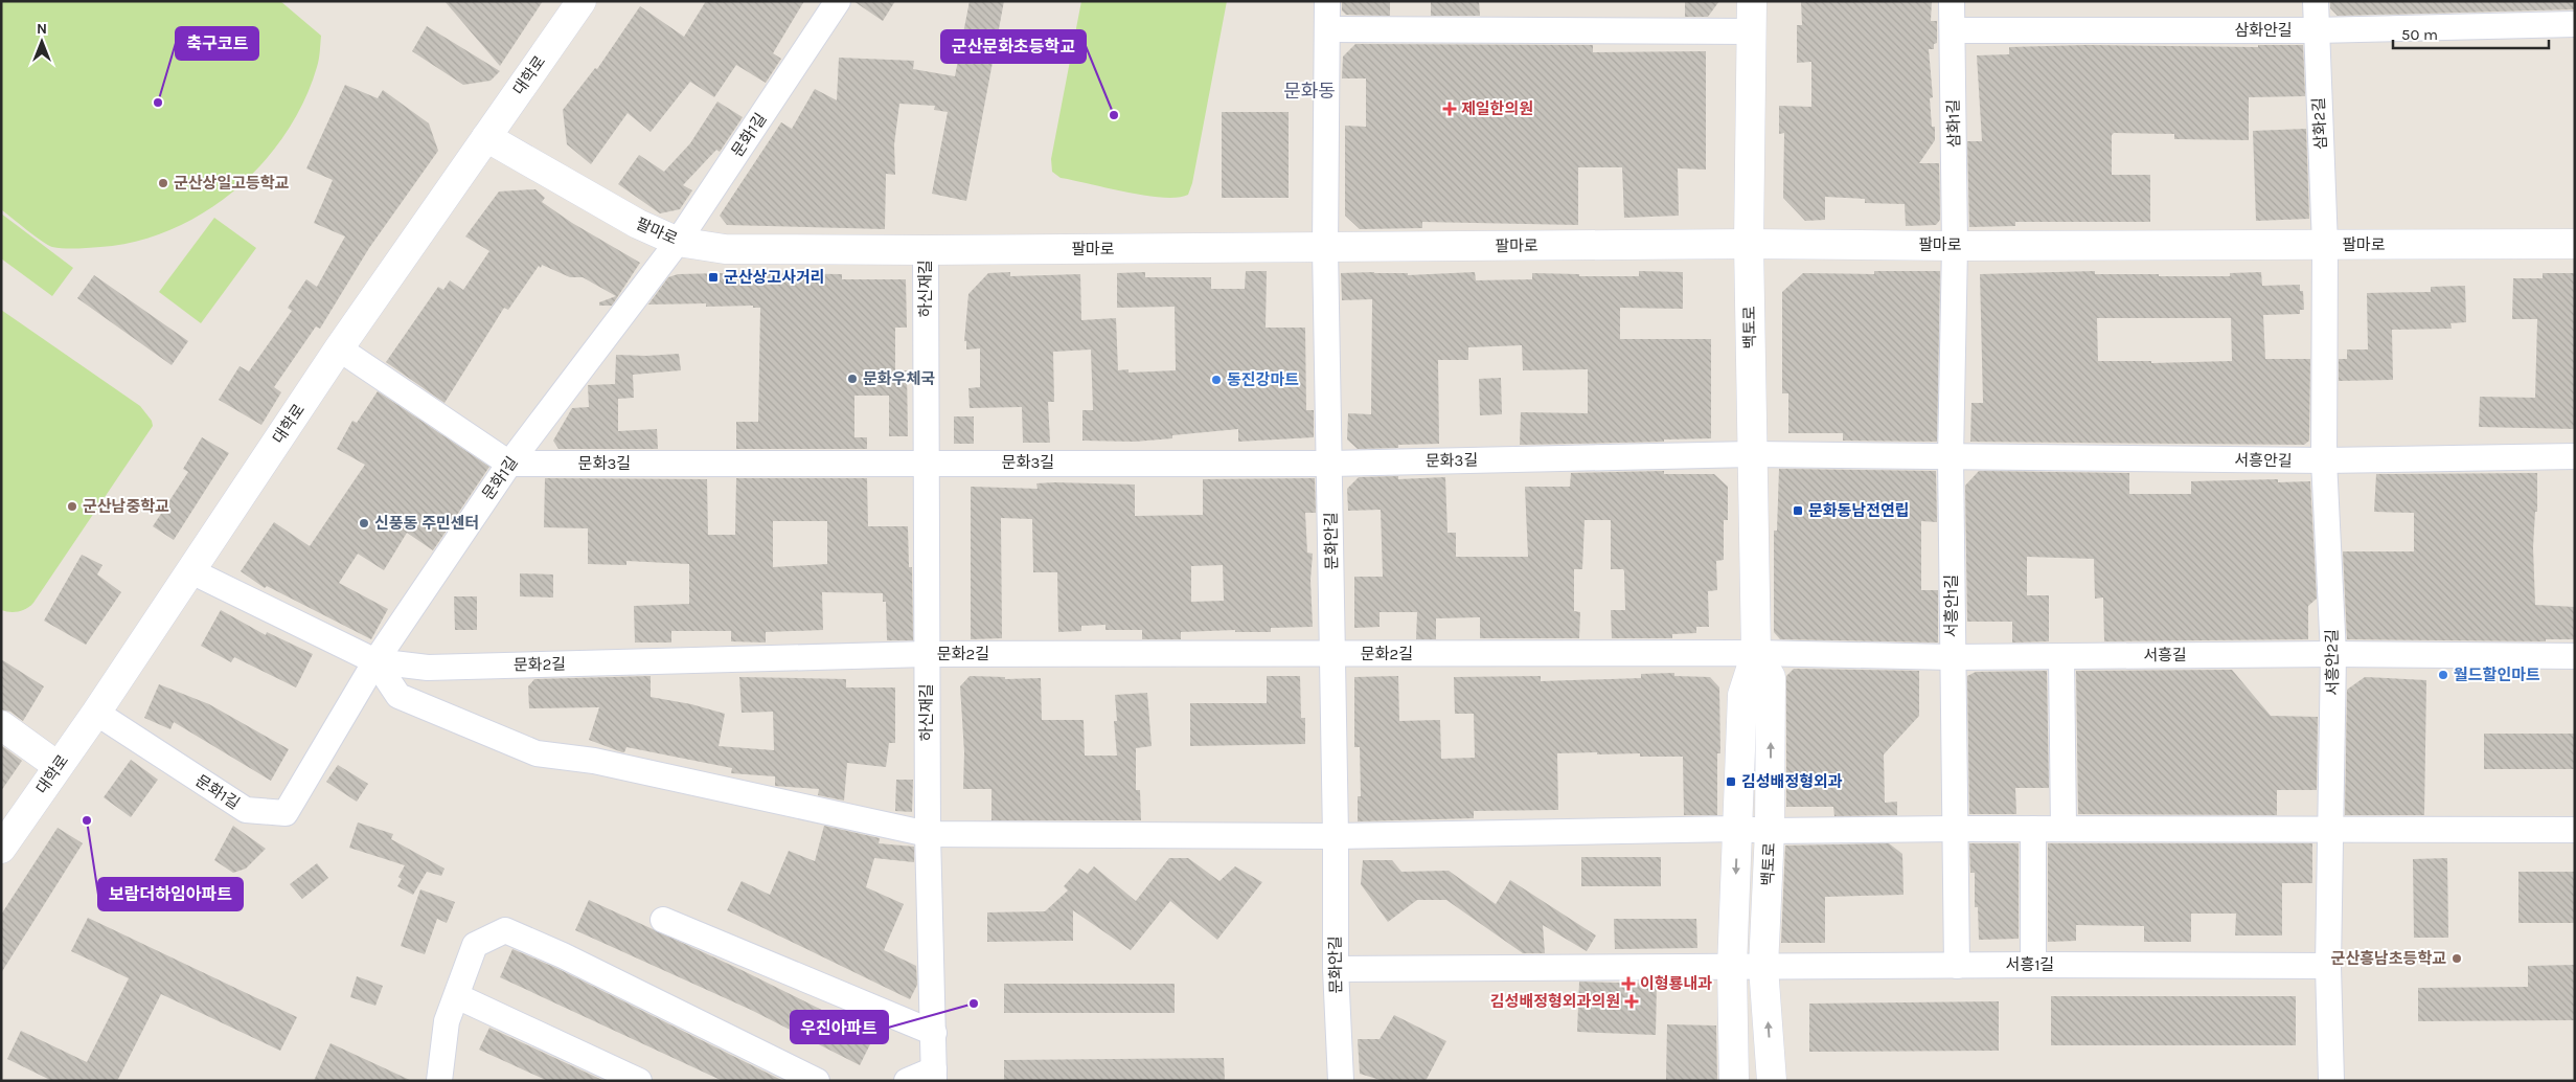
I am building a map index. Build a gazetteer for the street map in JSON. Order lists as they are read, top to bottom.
{
  "streets": {
    "street": [
      "삼화안길",
      "대학로",
      "삼화1길",
      "삼화2길",
      "문화1길",
      "팔마로",
      "하신재길",
      "백토로",
      "문화3길",
      "서흥안길",
      "문화안길",
      "서흥안1길",
      "문화2길",
      "서흥길",
      "서흥안2길",
      "서흥1길"
    ]
  },
  "crossings": [
    ["삼화안길", "삼화1길"],
    ["삼화안길", "삼화2길"],
    ["대학로", "문화1길"],
    ["대학로", "팔마로"],
    ["대학로", "문화2길"],
    ["삼화1길", "팔마로"],
    ["삼화1길", "서흥안1길"],
    ["삼화2길", "팔마로"],
    ["삼화2길", "서흥안2길"],
    ["문화1길", "팔마로"],
    ["문화1길", "문화3길"],
    ["문화1길", "문화2길"],
    ["팔마로", "하신재길"],
    ["팔마로", "백토로"],
    ["팔마로", "문화안길"],
    ["팔마로", "서흥안1길"],
    ["팔마로", "서흥안2길"],
    ["하신재길", "문화3길"],
    ["하신재길", "문화2길"],
    ["백토로", "문화3길"],
    ["백토로", "문화2길"],
    ["백토로", "서흥길"],
    ["백토로", "서흥1길"],
    ["문화3길", "서흥안길"],
    ["문화3길", "문화안길"],
    ["문화3길", "서흥안1길"],
    ["서흥안길", "서흥안1길"],
    ["서흥안길", "서흥안2길"],
    ["문화안길", "문화2길"],
    ["문화안길", "서흥1길"],
    ["서흥안1길", "서흥길"],
    ["서흥안1길", "서흥1길"],
    ["문화2길", "서흥길"],
    ["서흥길", "서흥안2길"],
    ["서흥안2길", "서흥1길"]
  ],
  "districts": ["문화동"],
  "places": {
    "other": [
      "축구코트",
      "군산문화초등학교",
      "군산상일고등학교",
      "문화우체국",
      "동진강마트",
      "군산남중학교",
      "신풍동 주민센터",
      "월드할인마트",
      "보람더하임아파트",
      "군산흥남초등학교",
      "우진아파트"
    ],
    "health": ["제일한의원", "이형룡내과", "김성배정형외과의원"],
    "transit": ["군산상고사거리", "문화동남전연립", "김성배정형외과"]
  },
  "scale_bar": "50 m",
  "north": "top"
}
